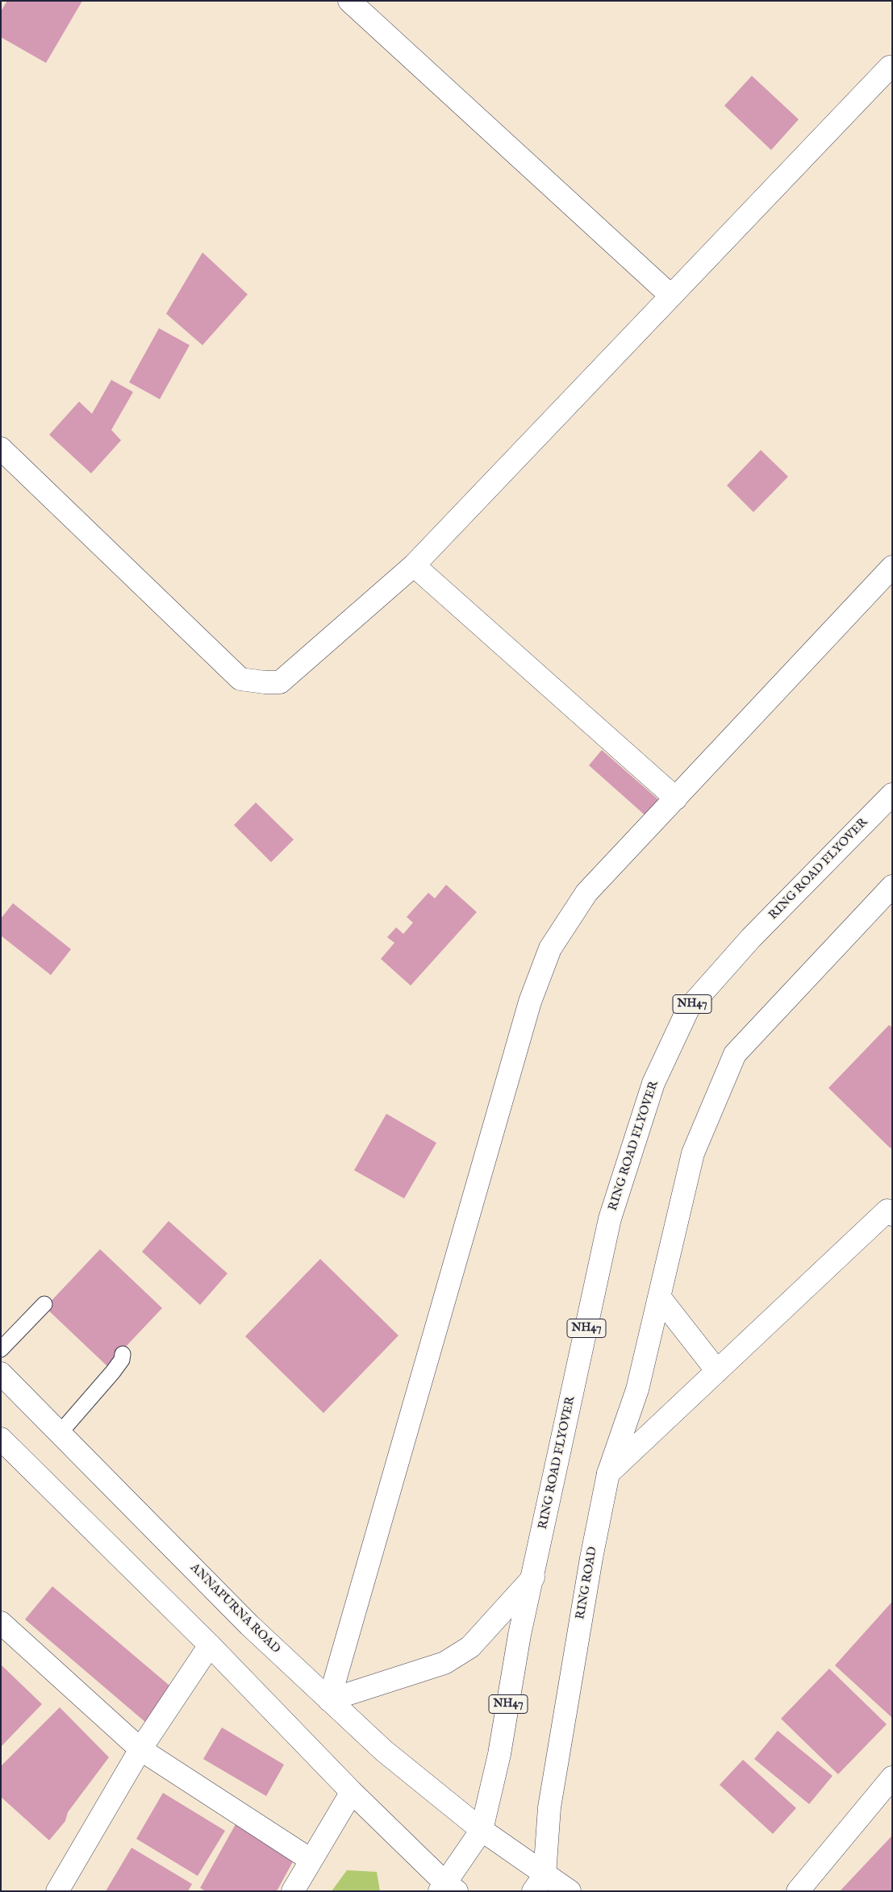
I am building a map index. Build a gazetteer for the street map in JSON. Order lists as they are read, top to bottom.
{
  "streets": {
    "main road": [
      "RING ROAD FLYOVER",
      "NH47",
      "RING ROAD",
      "ANNAPURNA ROAD"
    ]
  },
  "crossings": [
    ["RING ROAD FLYOVER", "NH47"],
    ["NH47", "ANNAPURNA ROAD"],
    ["RING ROAD", "ANNAPURNA ROAD"]
  ]
}
